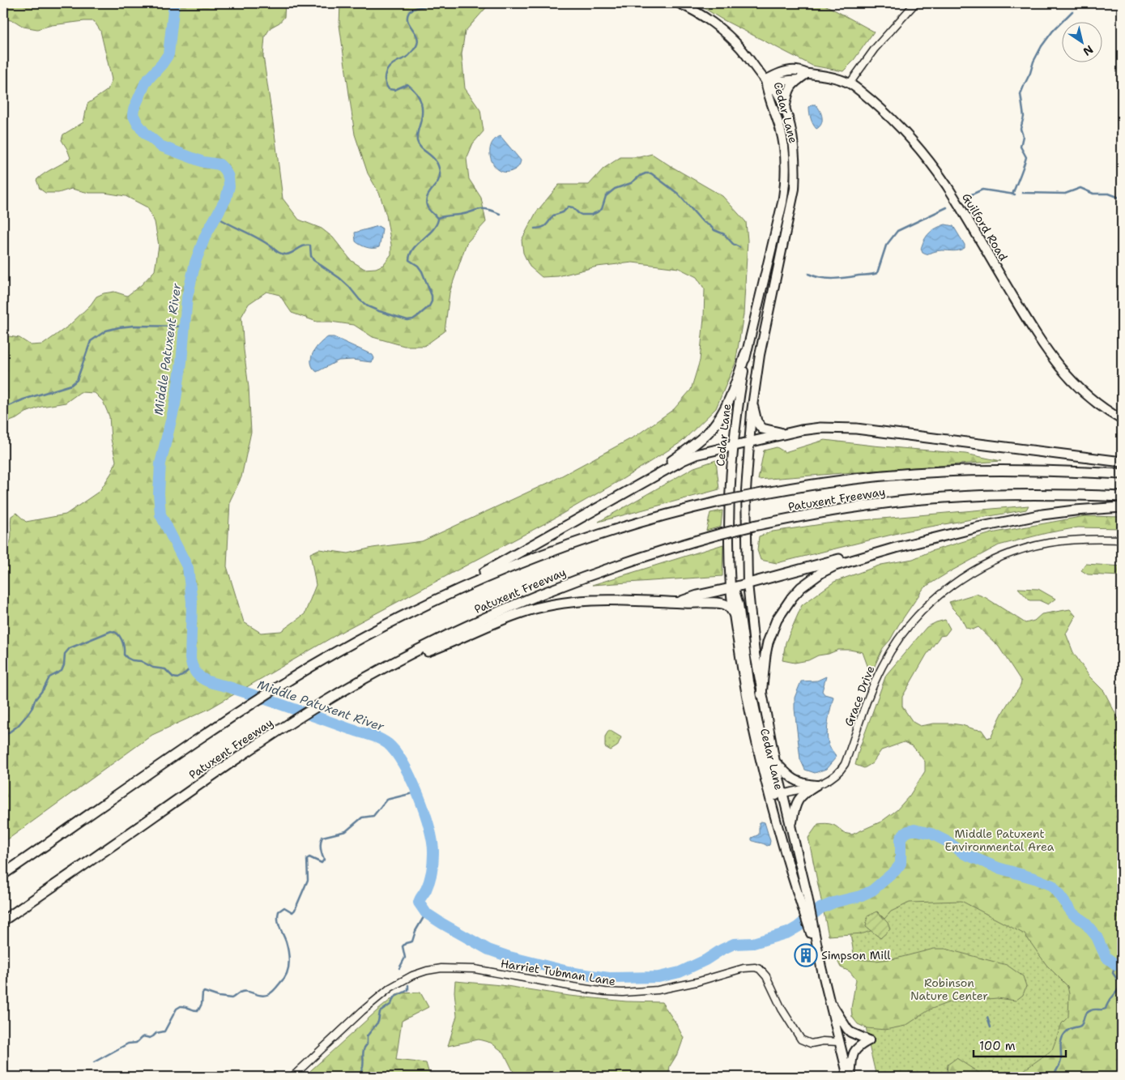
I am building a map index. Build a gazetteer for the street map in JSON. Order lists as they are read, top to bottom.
{
  "streets": {
    "highway": ["Patuxent Freeway"],
    "main road": ["Cedar Lane", "Guilford Road"],
    "street": ["Grace Drive", "Harriet Tubman Lane"]
  },
  "crossings": [
    ["Cedar Lane", "Guilford Road"],
    ["Cedar Lane", "Grace Drive"],
    ["Cedar Lane", "Harriet Tubman Lane"]
  ],
  "water": ["Middle Patuxent River"],
  "parks": ["Middle Patuxent Environmental Area", "Robinson Nature Center"],
  "places": {
    "building": ["Simpson Mill"]
  },
  "scale_bar": "100 m",
  "north": "bottom right"
}
